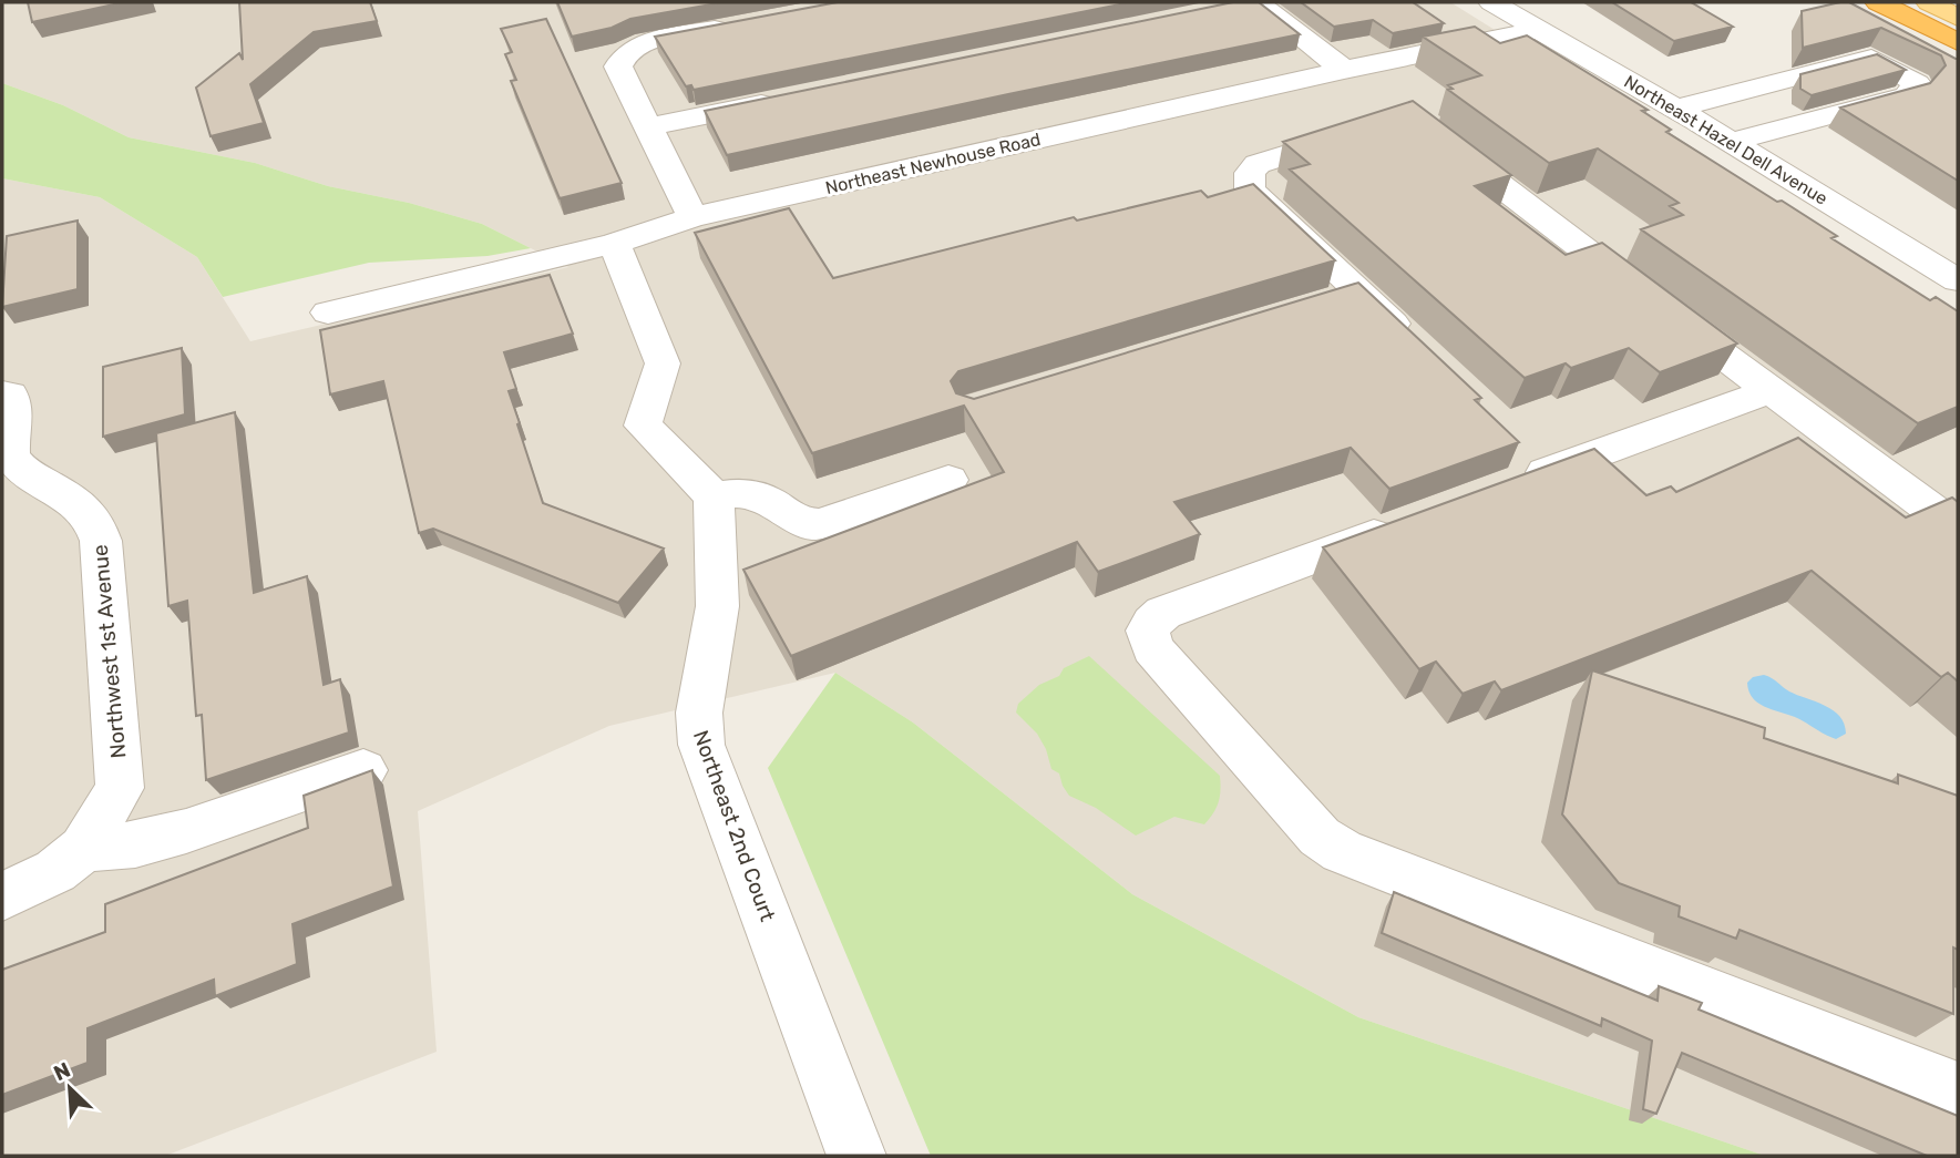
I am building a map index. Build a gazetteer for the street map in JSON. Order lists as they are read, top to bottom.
{
  "streets": {
    "street": [
      "Northeast Hazel Dell Avenue",
      "Northeast Newhouse Road",
      "Northwest 1st Avenue",
      "Northeast 2nd Court"
    ]
  },
  "crossings": [
    ["Northeast Hazel Dell Avenue", "Northeast Newhouse Road"]
  ],
  "north": "top left"
}
